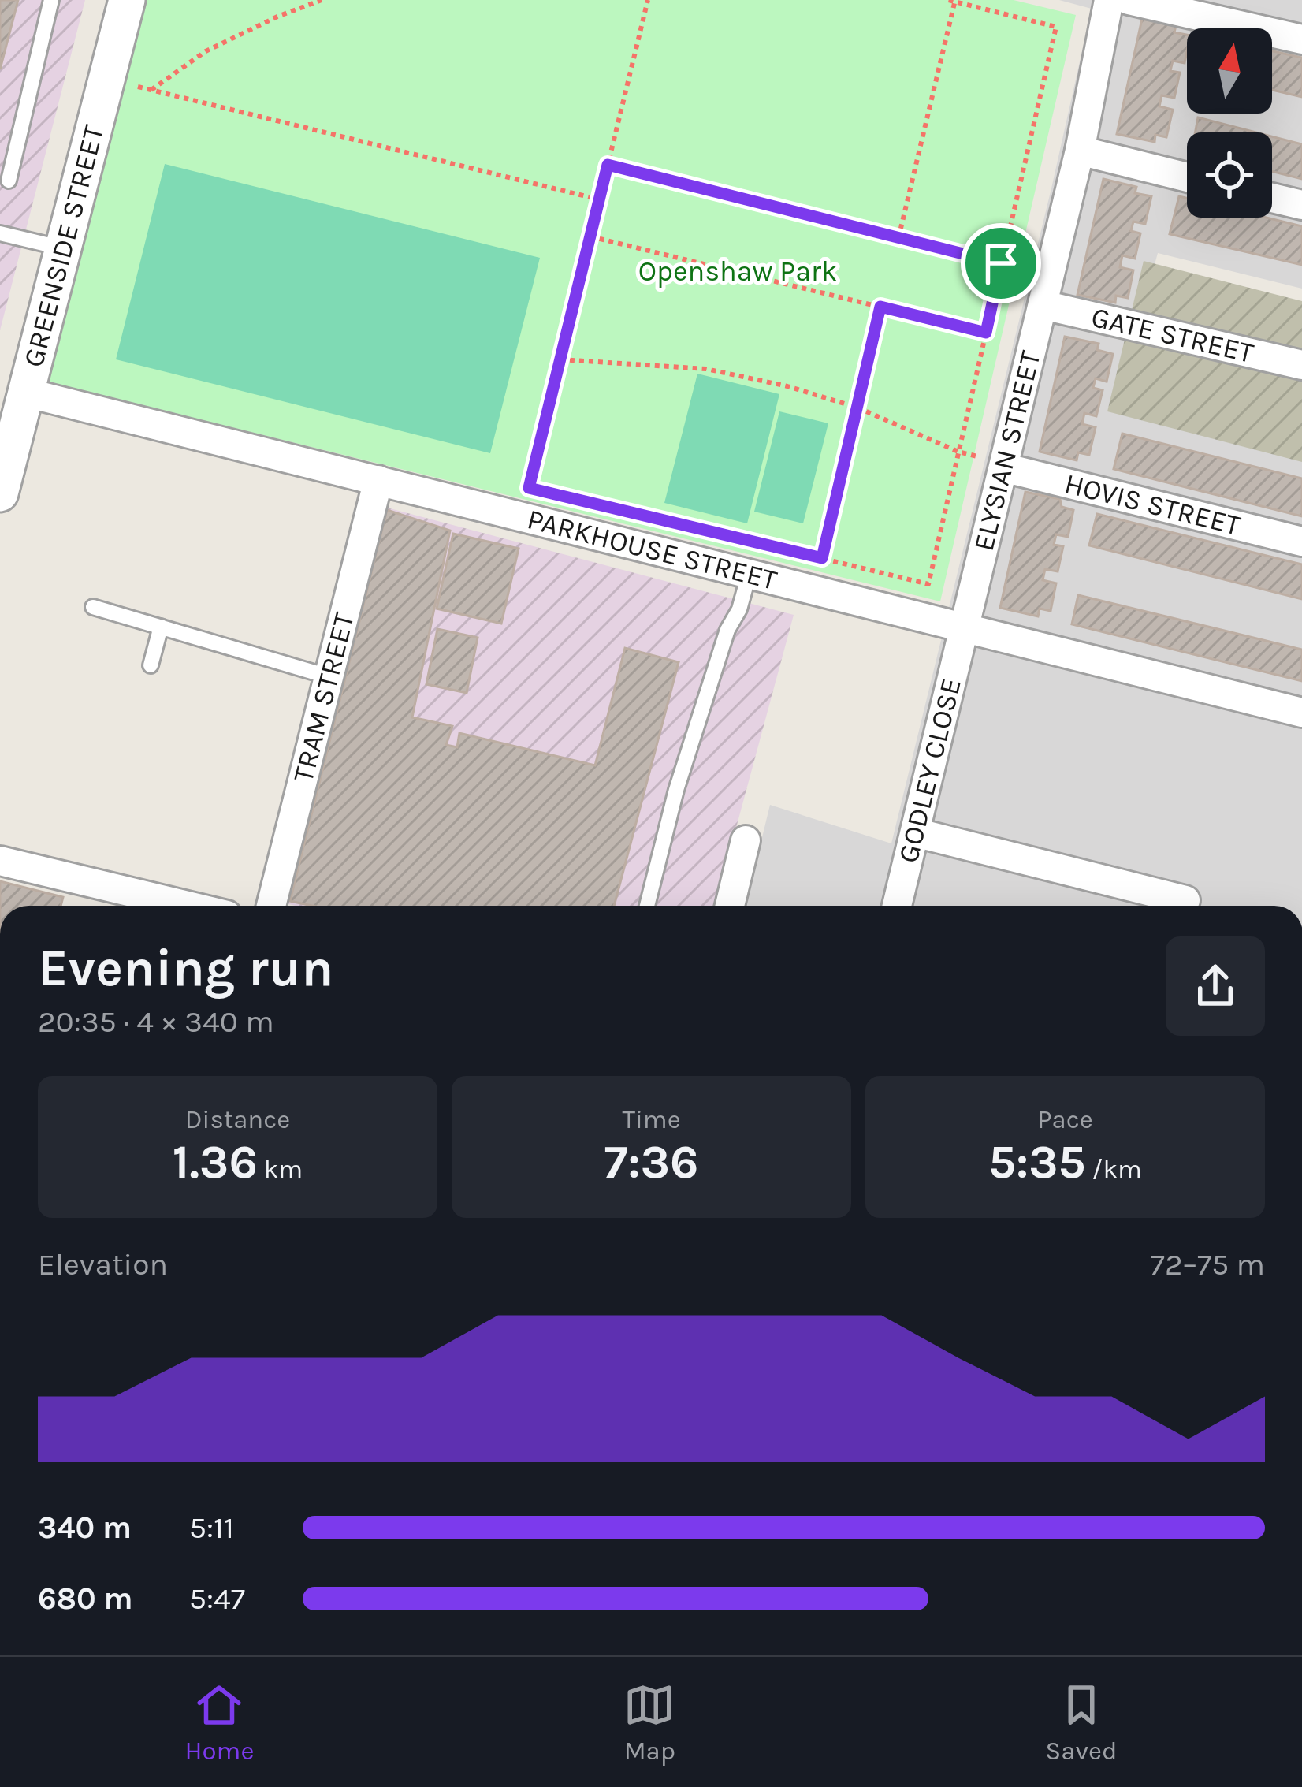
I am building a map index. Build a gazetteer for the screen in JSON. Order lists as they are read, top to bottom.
{
  "streets": {
    "street": [
      "GREENSIDE STREET",
      "GATE STREET",
      "ELYSIAN STREET",
      "HOVIS STREET",
      "PARKHOUSE STREET",
      "TRAM STREET",
      "GODLEY CLOSE"
    ]
  },
  "crossings": [
    ["GREENSIDE STREET", "PARKHOUSE STREET"],
    ["GATE STREET", "ELYSIAN STREET"],
    ["ELYSIAN STREET", "HOVIS STREET"],
    ["ELYSIAN STREET", "PARKHOUSE STREET"],
    ["ELYSIAN STREET", "GODLEY CLOSE"],
    ["PARKHOUSE STREET", "TRAM STREET"],
    ["PARKHOUSE STREET", "GODLEY CLOSE"]
  ],
  "parks": ["Openshaw Park"],
  "north": "top",
  "page": {
    "heading": ["Evening run", "20:35 · 4 × 340 m"],
    "stats": [
      ["Distance", "1.36 km"],
      ["Time", "7:36"],
      ["Pace", "5:35 /km"]
    ],
    "chart": ["Elevation", "72–75 m"],
    "list": [
      {
        "name": "340 m",
        "note": "5:11"
      },
      {
        "name": "680 m",
        "note": "5:47"
      }
    ],
    "tabs": ["Home", "Map", "Saved"]
  }
}
